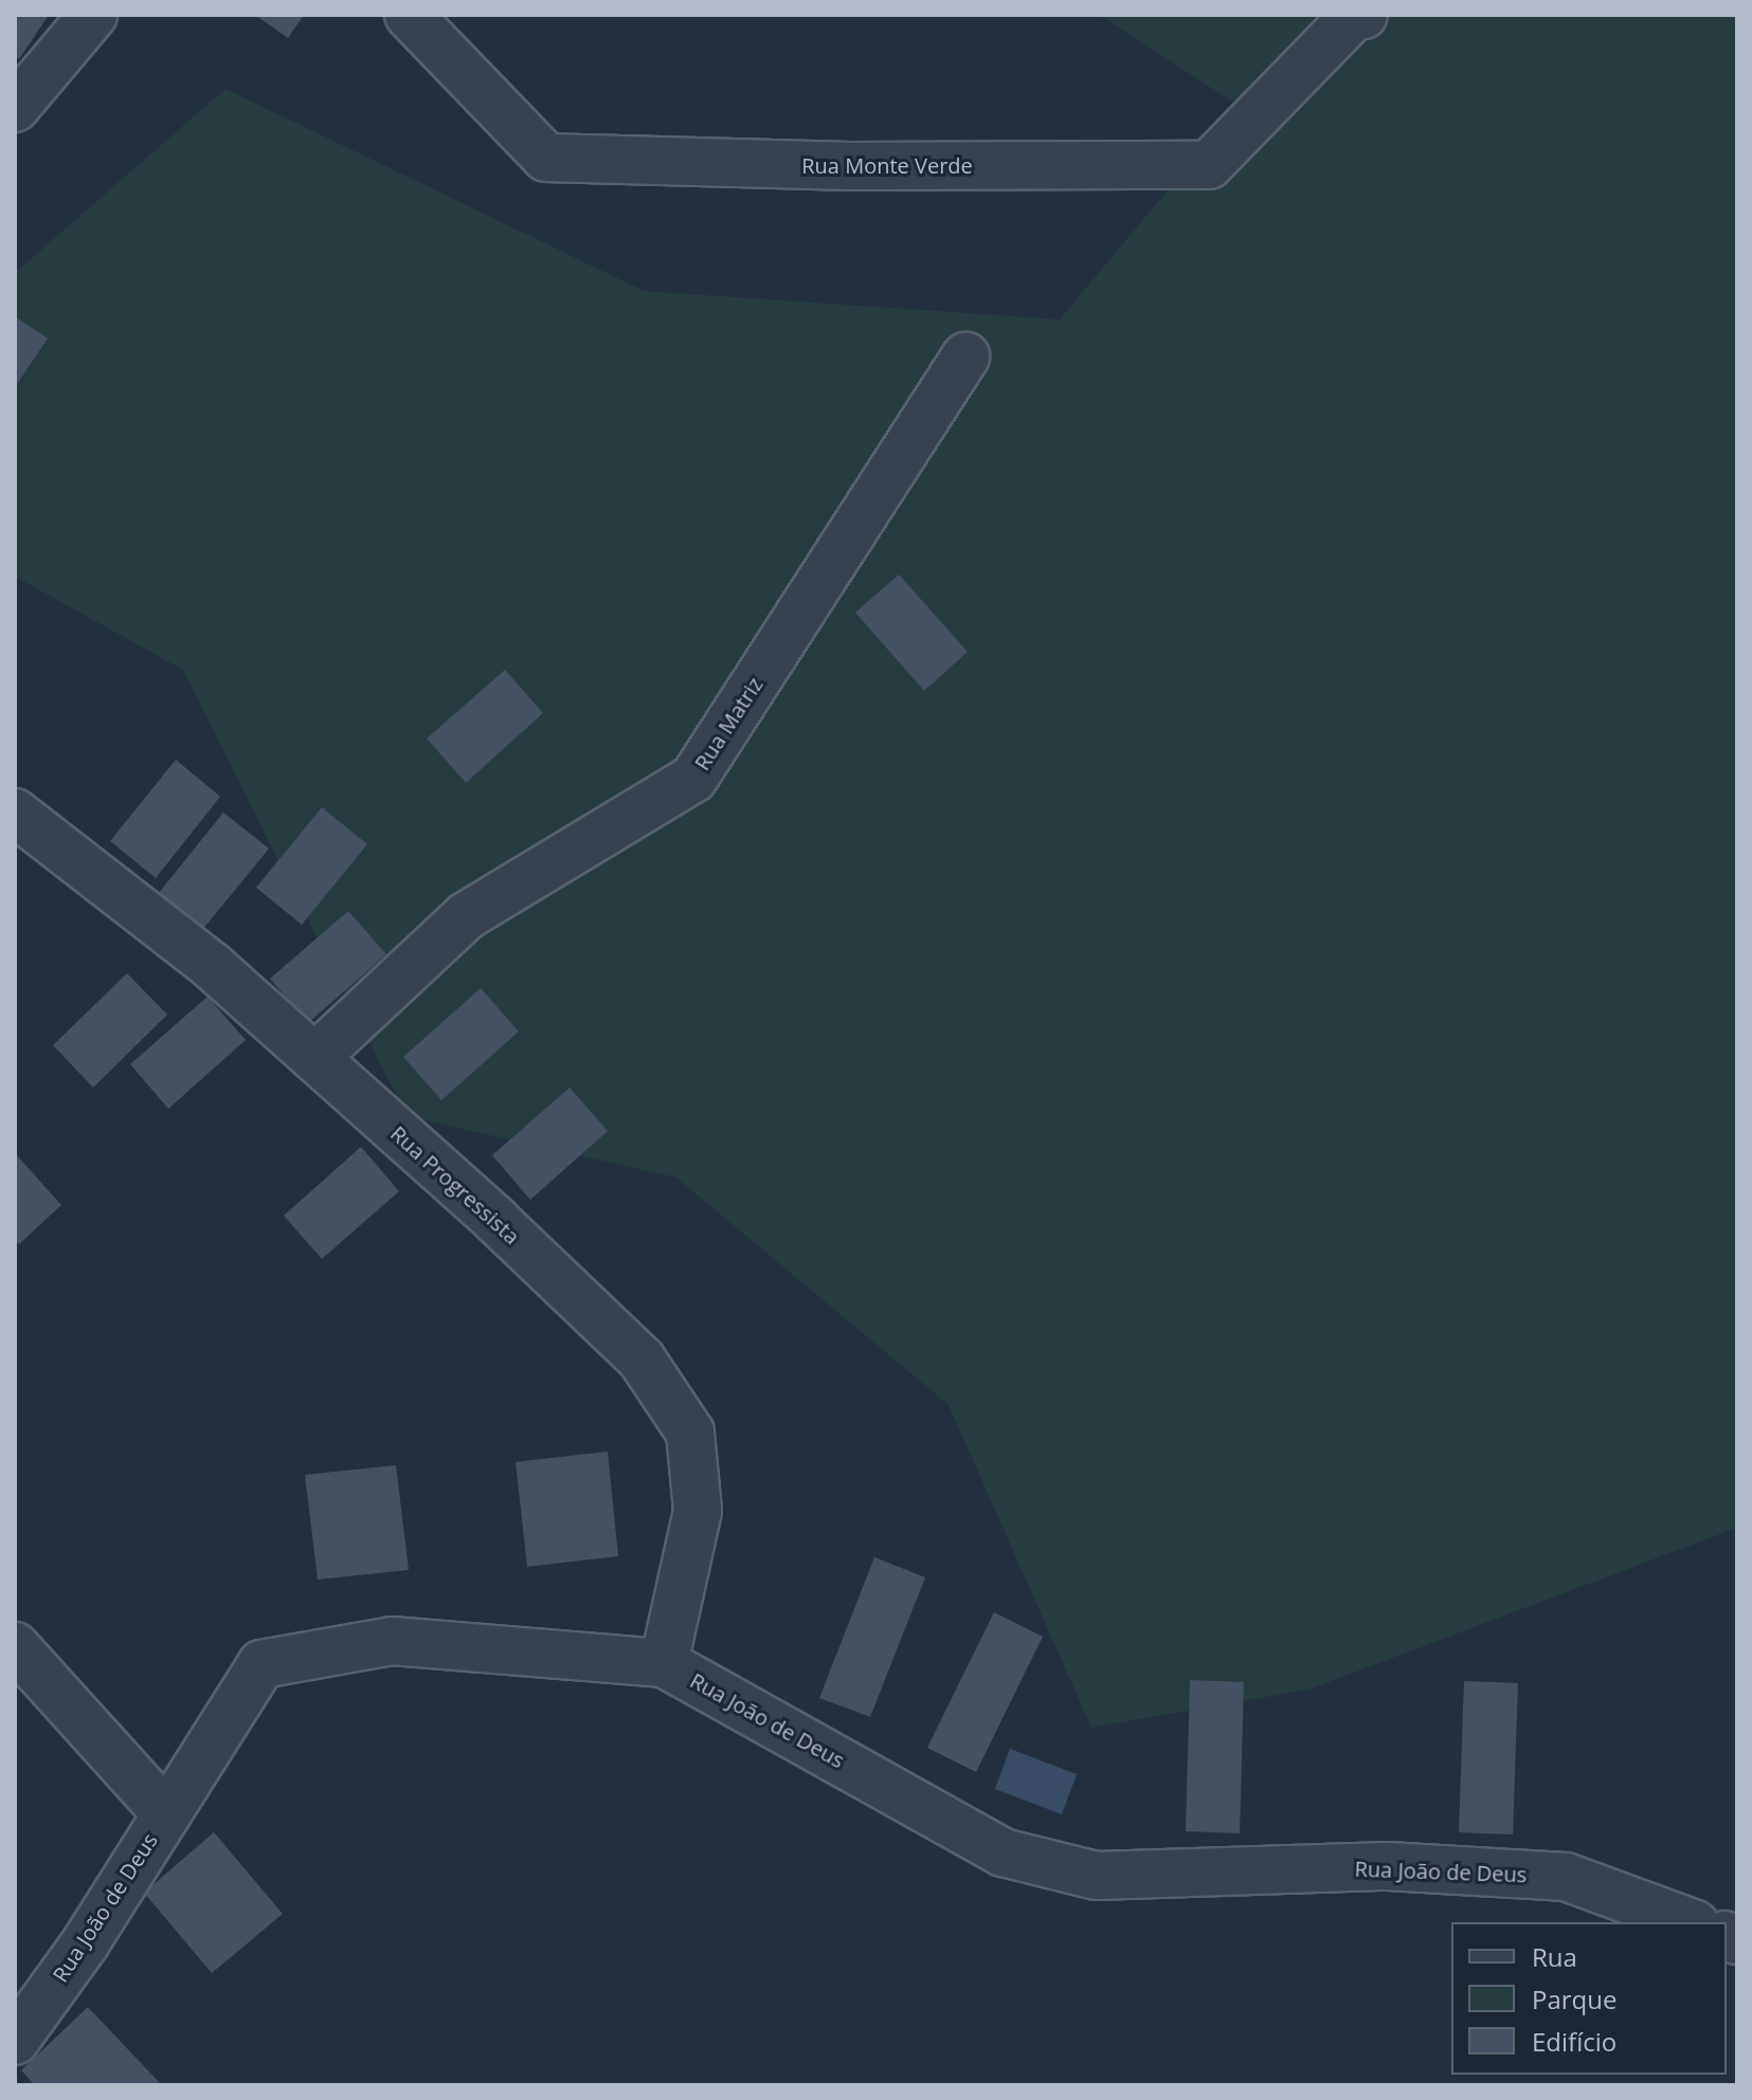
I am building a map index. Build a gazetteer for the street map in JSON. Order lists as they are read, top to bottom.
{
  "streets": {
    "street": [
      "Rua Monte Verde",
      "Rua Matriz",
      "Rua Progressista",
      "Rua João de Deus"
    ]
  },
  "crossings": [
    ["Rua Matriz", "Rua Progressista"],
    ["Rua Progressista", "Rua João de Deus"]
  ],
  "legend": ["Rua", "Parque", "Edifício"]
}
